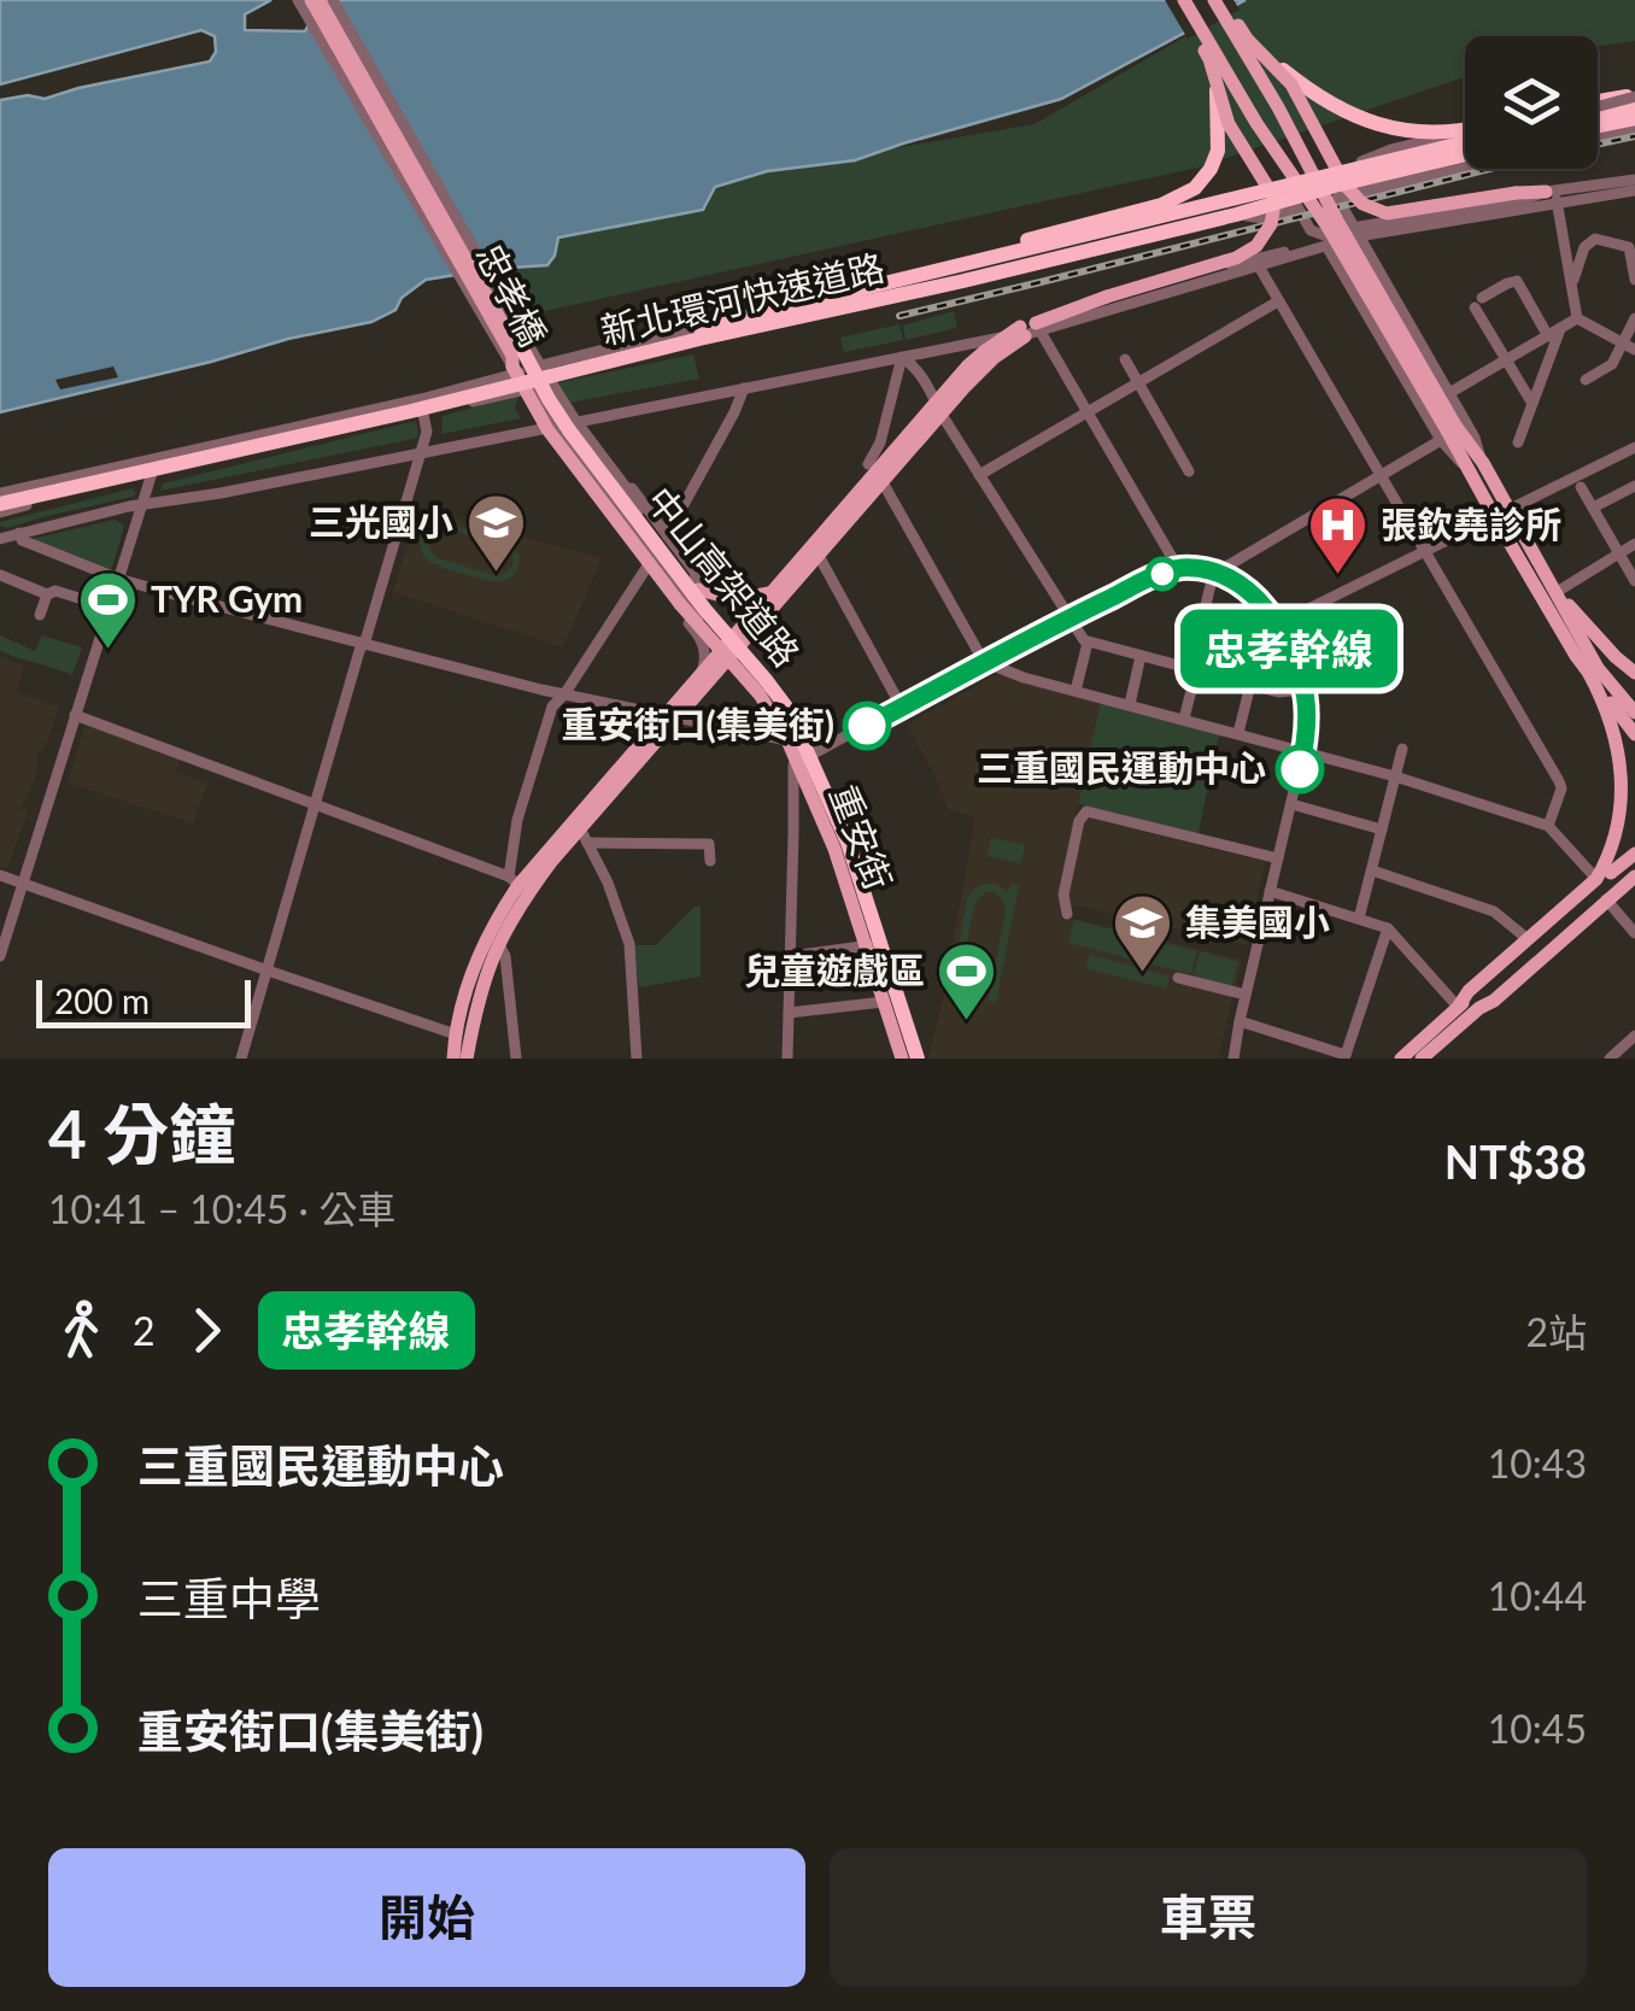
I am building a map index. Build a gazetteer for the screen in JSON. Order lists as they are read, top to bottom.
{
  "streets": {
    "highway": ["新北環河快速道路", "中山高架道路"],
    "main road": ["忠孝橋", "重安街"]
  },
  "crossings": [
    ["忠孝橋", "中山高架道路"],
    ["忠孝橋", "重安街"],
    ["中山高架道路", "重安街"]
  ],
  "places": {
    "school or university": ["三光國小", "集美國小"],
    "hospital": ["張欽堯診所"],
    "sports": ["TYR Gym", "兒童遊戲區"],
    "other": ["重安街口(集美街)", "三重國民運動中心"]
  },
  "lines": ["bus line 忠孝幹線"],
  "scale_bar": "200 m",
  "page": {
    "on_map": "忠孝幹線",
    "scale": "200 m",
    "heading": ["4 分鐘", "10:41 – 10:45 · 公車", "NT$38"],
    "legs": ["2", "忠孝幹線", "2站"],
    "list": [
      {
        "name": "三重國民運動中心",
        "value": "10:43"
      },
      {
        "name": "三重中學",
        "value": "10:44"
      },
      {
        "name": "重安街口(集美街)",
        "value": "10:45"
      }
    ],
    "buttons": ["開始", "車票"]
  }
}
